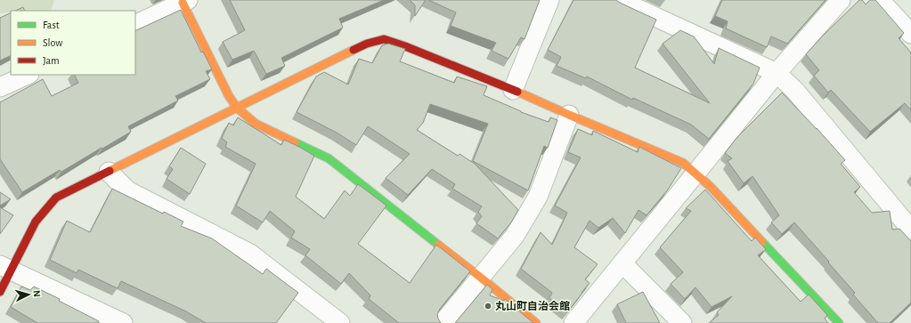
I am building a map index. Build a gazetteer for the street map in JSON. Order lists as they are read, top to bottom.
{
  "places": ["丸山町自治会館"],
  "legend": ["Fast", "Slow", "Jam"],
  "north": "right"
}
